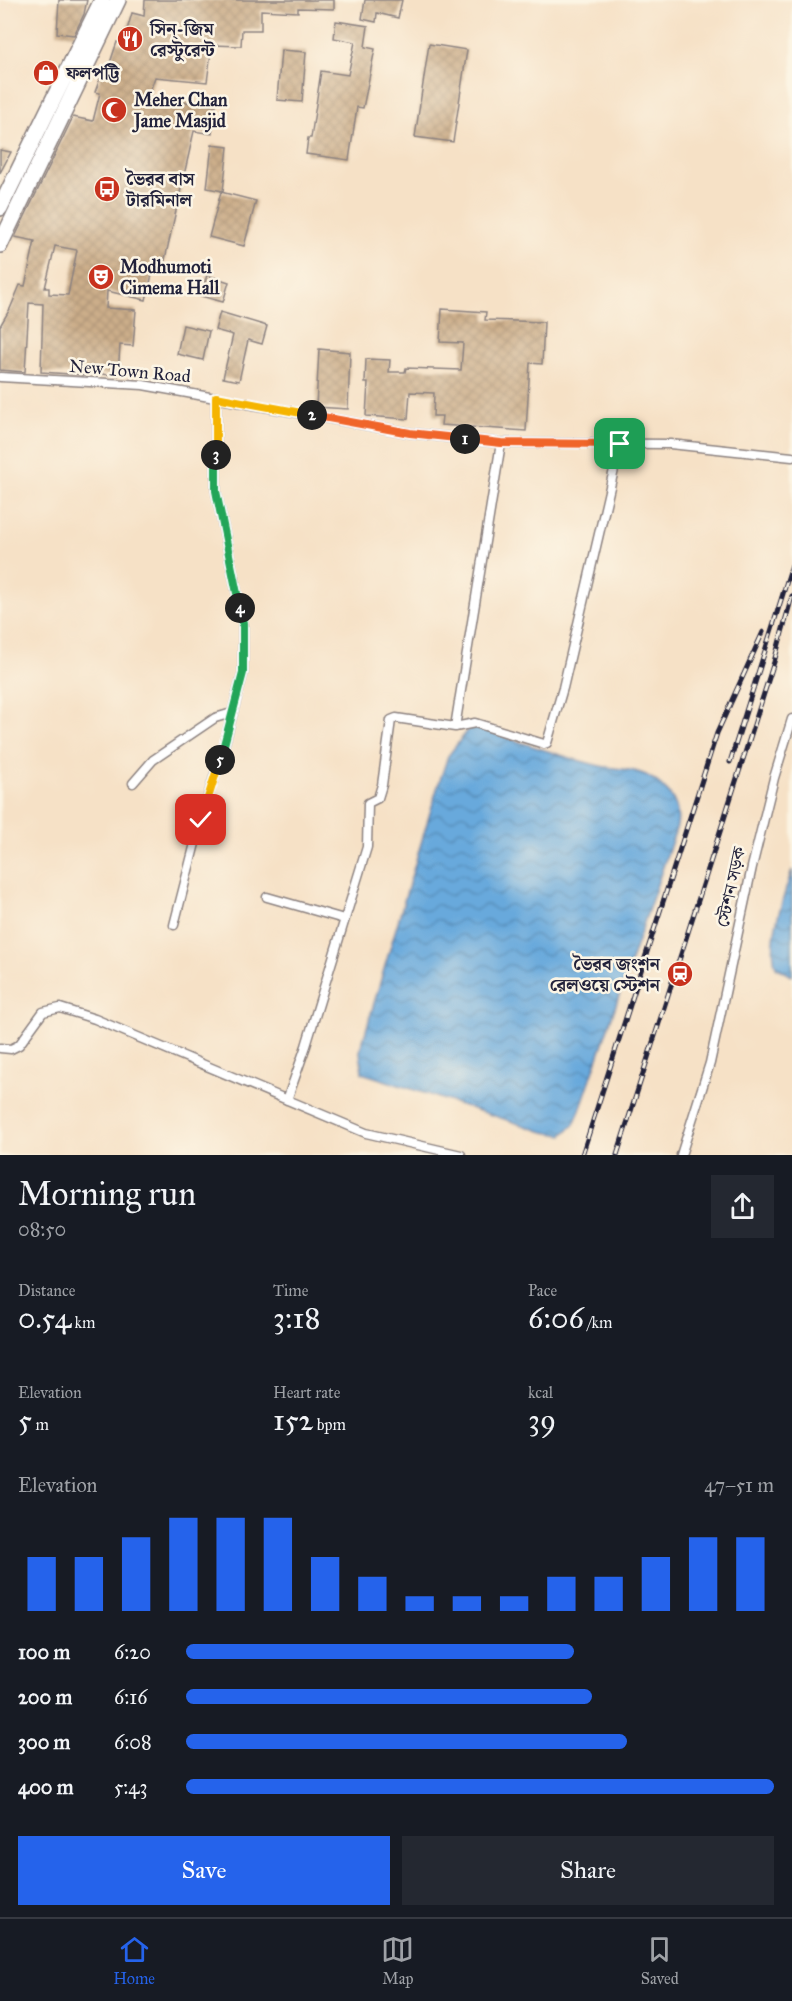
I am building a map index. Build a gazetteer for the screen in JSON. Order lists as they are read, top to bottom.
{
  "streets": {
    "street": ["New Town Road", "স্টেশন সড়ক"]
  },
  "places": {
    "restaurant": ["সিন্-জিম রেস্টুরেন্ট"],
    "shop": ["ফলপট্টি"],
    "mosque": ["Meher Chan Jame Masjid"],
    "bus stop": ["ভৈরব বাস টারমিনাল"],
    "theatre": ["Modhumoti Cimema Hall"],
    "station": ["ভৈরব জংশন রেলওয়ে স্টেশন"]
  },
  "page": {
    "pins": [
      "2",
      "1",
      "3",
      "4",
      "5"
    ],
    "heading": ["Morning run", "08:50"],
    "stats": [
      ["Distance", "0.54 km"],
      ["Time", "3:18"],
      ["Pace", "6:06 /km"],
      ["Elevation", "5 m"],
      ["Heart rate", "152 bpm"],
      ["kcal", "39"]
    ],
    "chart": ["Elevation", "47–51 m"],
    "list": [
      {
        "name": "100 m",
        "note": "6:20"
      },
      {
        "name": "200 m",
        "note": "6:16"
      },
      {
        "name": "300 m",
        "note": "6:08"
      },
      {
        "name": "400 m",
        "note": "5:43"
      }
    ],
    "buttons": ["Save", "Share"],
    "tabs": ["Home", "Map", "Saved"]
  }
}
